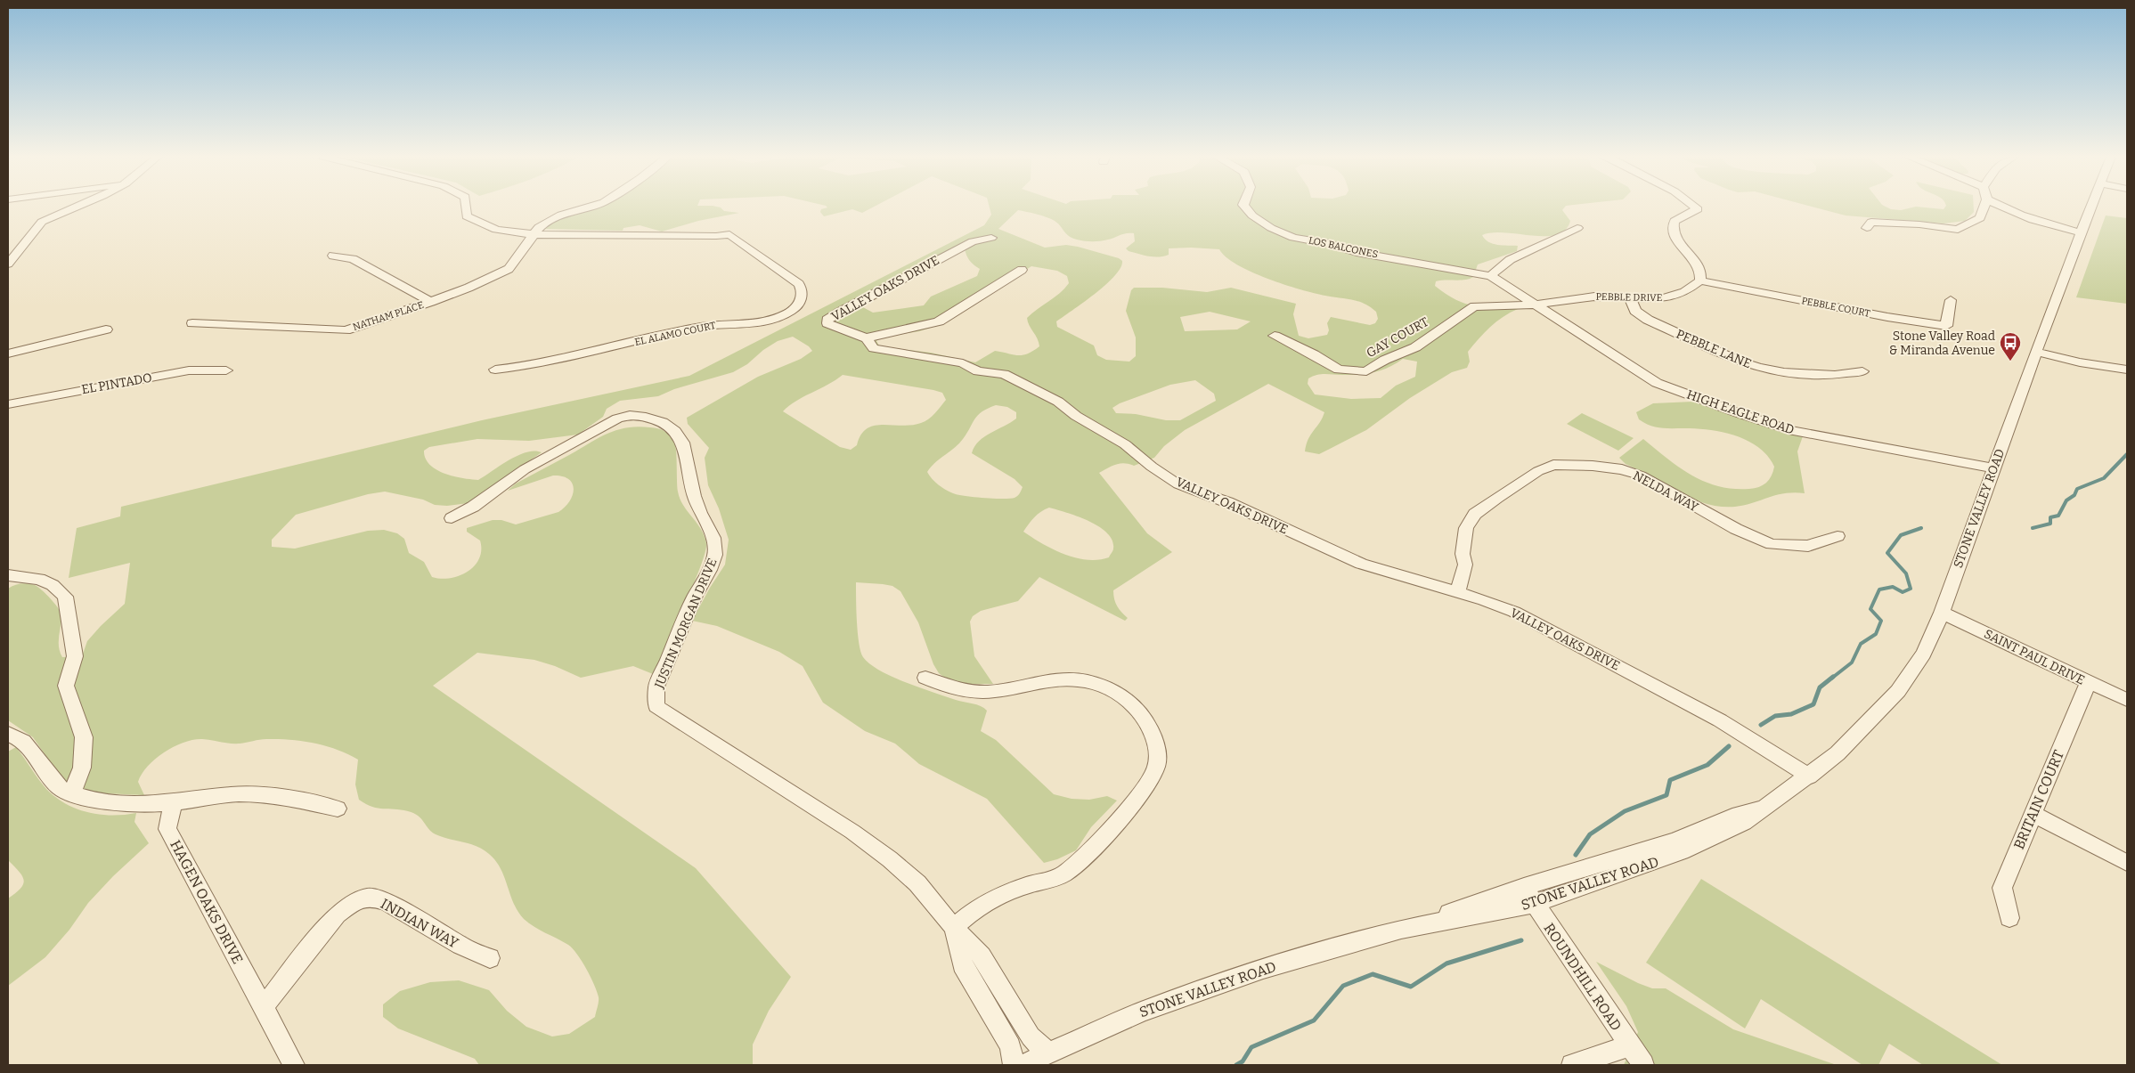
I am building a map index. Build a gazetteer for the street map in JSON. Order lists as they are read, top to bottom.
{
  "streets": {
    "street": [
      "LOS BALCONES",
      "VALLEY OAKS DRIVE",
      "PEBBLE DRIVE",
      "PEBBLE COURT",
      "NATHAM PLACE",
      "EL ALAMO COURT",
      "GAY COURT",
      "PEBBLE LANE",
      "EL PINTADO",
      "HIGH EAGLE ROAD",
      "NELDA WAY",
      "STONE VALLEY ROAD",
      "JUSTIN MORGAN DRIVE",
      "SAINT PAUL DRIVE",
      "BRITAIN COURT",
      "HAGEN OAKS DRIVE",
      "INDIAN WAY",
      "ROUNDHILL ROAD"
    ]
  },
  "crossings": [
    ["LOS BALCONES", "HIGH EAGLE ROAD"],
    ["VALLEY OAKS DRIVE", "NELDA WAY"],
    ["VALLEY OAKS DRIVE", "STONE VALLEY ROAD"],
    ["PEBBLE DRIVE", "PEBBLE COURT"],
    ["PEBBLE DRIVE", "GAY COURT"],
    ["PEBBLE DRIVE", "PEBBLE LANE"],
    ["PEBBLE DRIVE", "HIGH EAGLE ROAD"],
    ["NATHAM PLACE", "EL ALAMO COURT"],
    ["GAY COURT", "HIGH EAGLE ROAD"],
    ["HIGH EAGLE ROAD", "STONE VALLEY ROAD"],
    ["STONE VALLEY ROAD", "SAINT PAUL DRIVE"],
    ["STONE VALLEY ROAD", "ROUNDHILL ROAD"],
    ["SAINT PAUL DRIVE", "BRITAIN COURT"],
    ["HAGEN OAKS DRIVE", "INDIAN WAY"]
  ],
  "places": {
    "bus stop": ["Stone Valley Road & Miranda Avenue"]
  }
}
